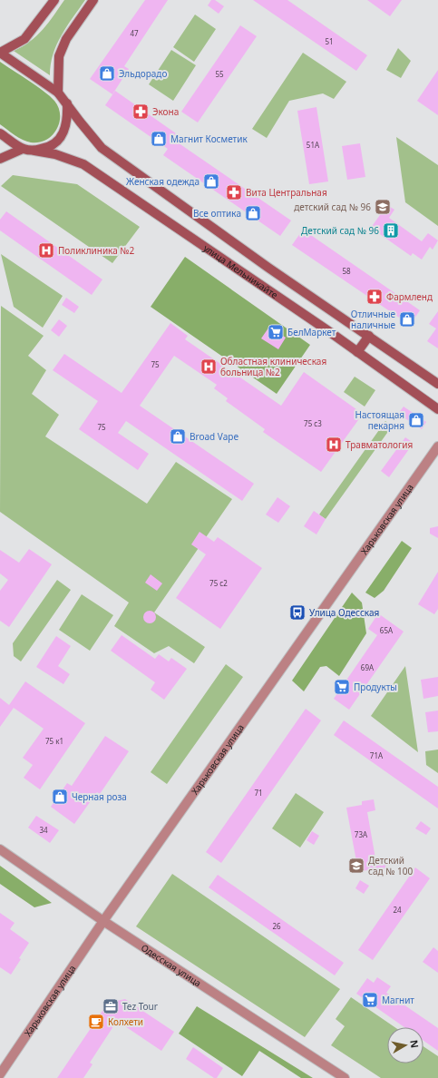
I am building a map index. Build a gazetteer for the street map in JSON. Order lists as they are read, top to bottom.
{
  "streets": {
    "main road": ["улица Мельникайте"],
    "street": ["Харьковская улица", "Одесская улица"]
  },
  "crossings": [
    ["Харьковская улица", "Одесская улица"]
  ],
  "places": {
    "shop": [
      "Эльдорадо",
      "Магнит Косметик",
      "Женская одежда",
      "Все оптика",
      "Отличные наличные",
      "Настоящая пекарня",
      "Broad Vape",
      "Черная роза"
    ],
    "pharmacy": ["Экона", "Вита Центральная", "Фармленд"],
    "school or university": ["детский сад № 96", "Детский сад № 100"],
    "building": ["Детский сад № 96"],
    "hospital": ["Поликлиника №2", "Областная клиническая больница №2", "Травматология"],
    "supermarket": ["БелМаркет", "Продукты", "Магнит"],
    "bus stop": ["Улица Одесская"],
    "office": ["Tez Tour"],
    "cafe": ["Колхети"]
  },
  "house_numbers": [
    "47",
    "51",
    "55",
    "51А",
    "58",
    "75",
    "75 с3",
    "75",
    "75 с2",
    "65А",
    "69А",
    "75 к1",
    "71А",
    "71",
    "34",
    "73А",
    "24",
    "26"
  ],
  "north": "right"
}
